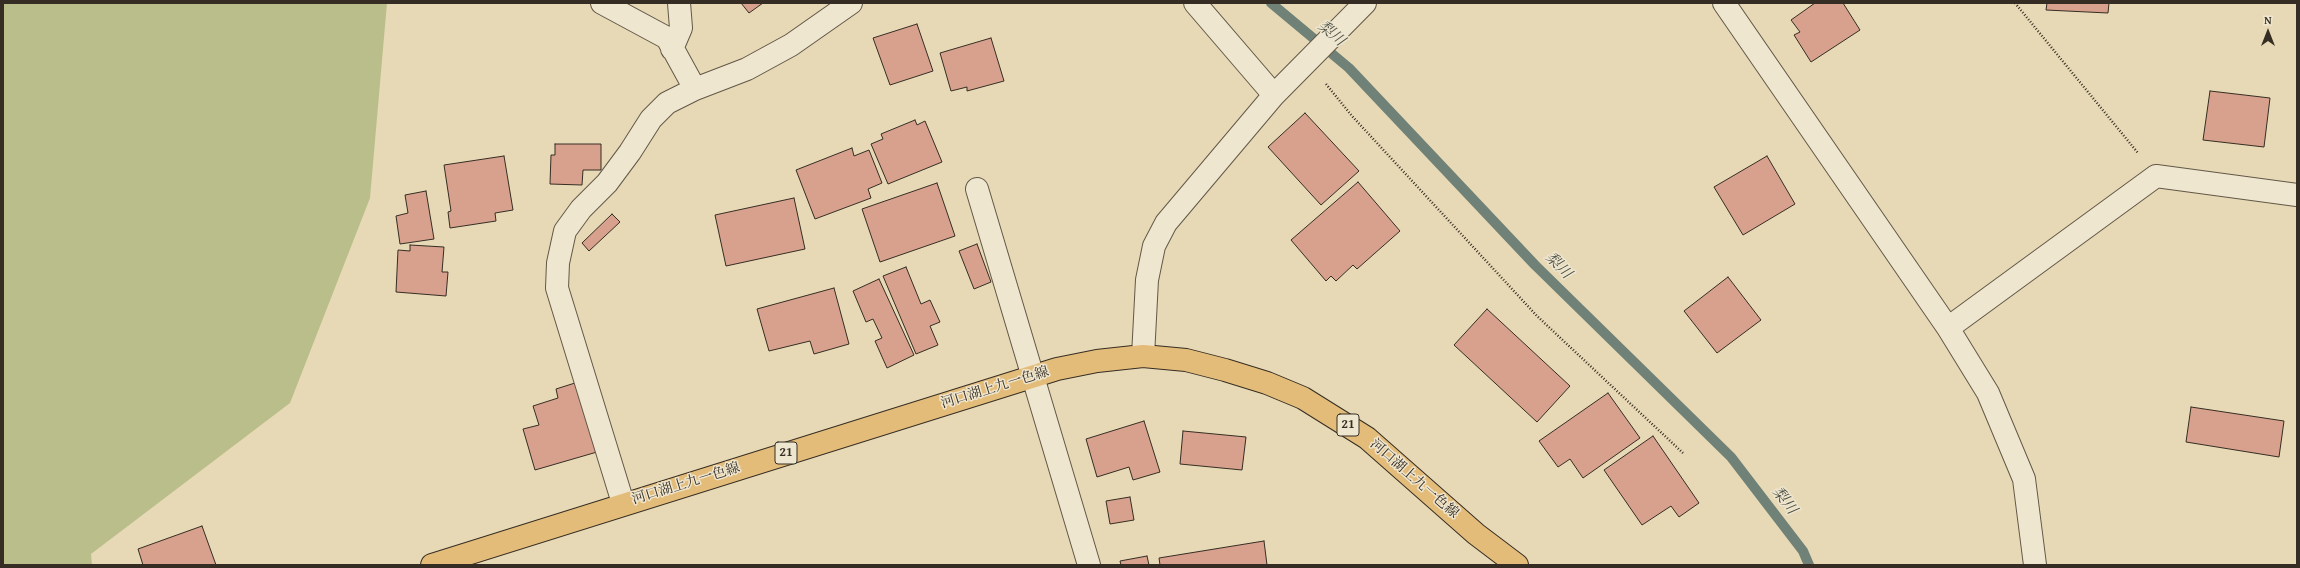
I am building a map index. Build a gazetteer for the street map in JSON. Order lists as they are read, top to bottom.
{
  "streets": {
    "main road": ["河口湖上九一色線", "21"]
  },
  "water": ["梨川"],
  "north": "top"
}
